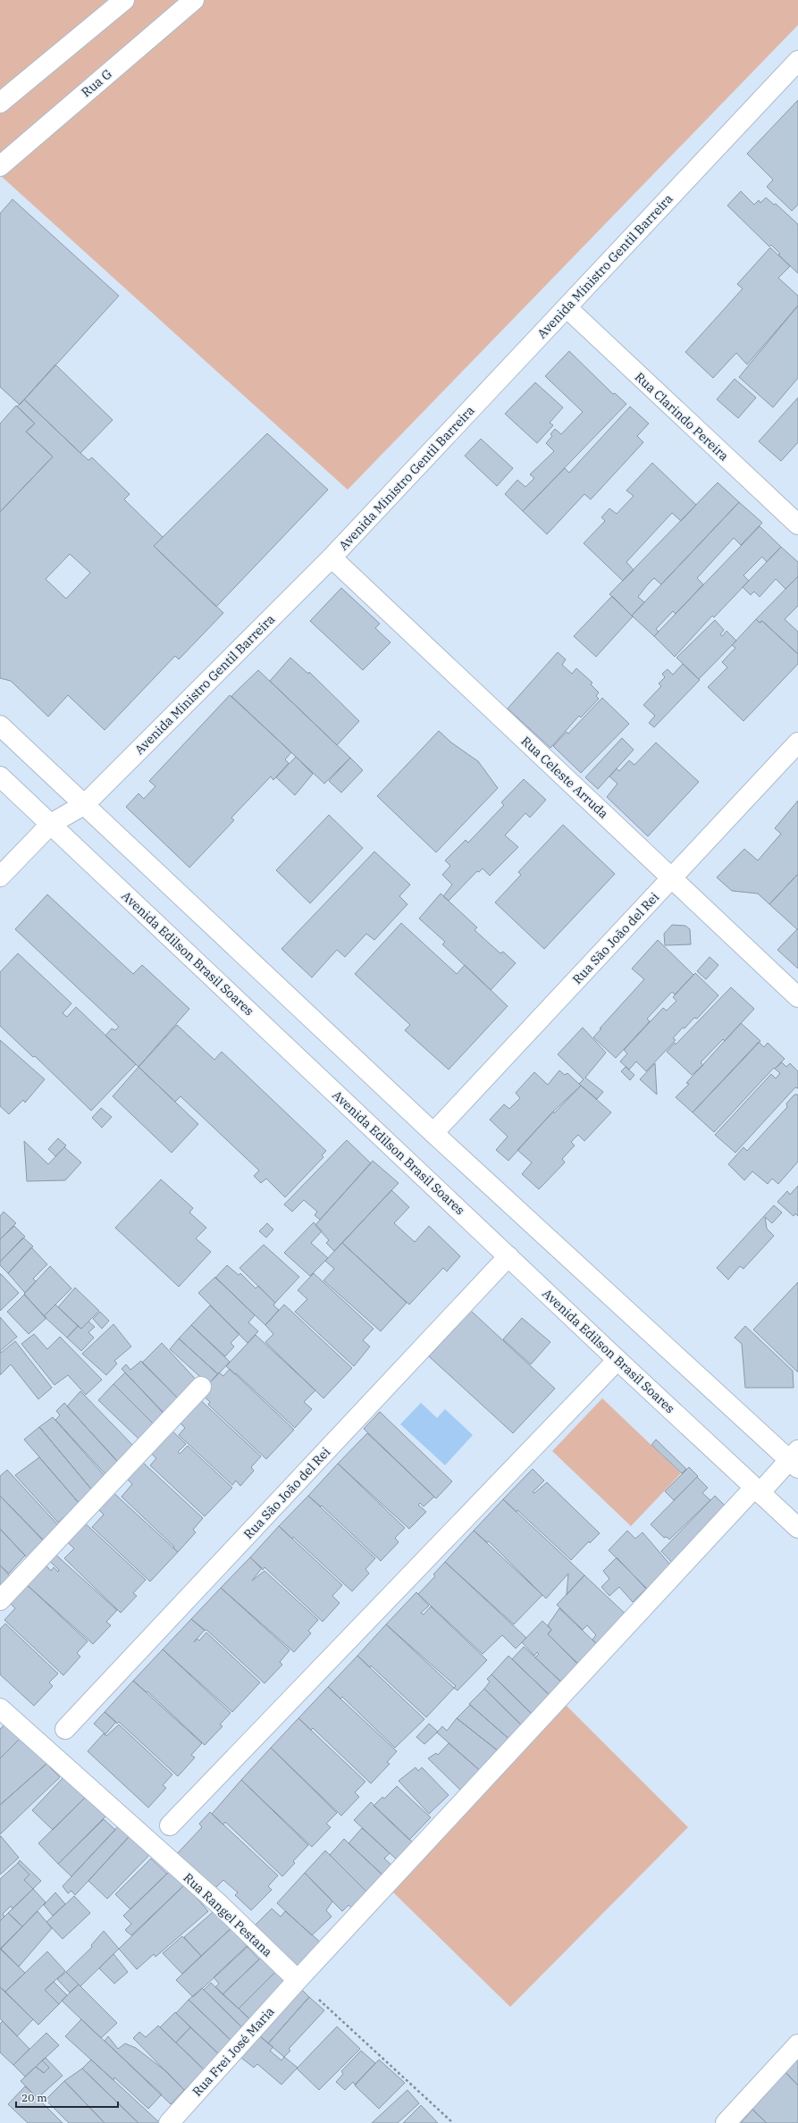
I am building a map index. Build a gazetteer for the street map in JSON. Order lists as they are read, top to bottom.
{
  "streets": {
    "street": [
      "Rua G",
      "Avenida Ministro Gentil Barreira",
      "Rua Clarindo Pereira",
      "Rua Celeste Arruda",
      "Rua São João del Rei",
      "Avenida Edilson Brasil Soares",
      "Rua Rangel Pestana",
      "Rua Frei José Maria"
    ]
  },
  "crossings": [
    ["Avenida Ministro Gentil Barreira", "Rua Clarindo Pereira"],
    ["Avenida Ministro Gentil Barreira", "Rua Celeste Arruda"],
    ["Avenida Ministro Gentil Barreira", "Avenida Edilson Brasil Soares"],
    ["Rua Celeste Arruda", "Rua São João del Rei"],
    ["Rua São João del Rei", "Avenida Edilson Brasil Soares"],
    ["Avenida Edilson Brasil Soares", "Rua Frei José Maria"],
    ["Rua Rangel Pestana", "Rua Frei José Maria"]
  ],
  "scale_bar": "20 m"
}
